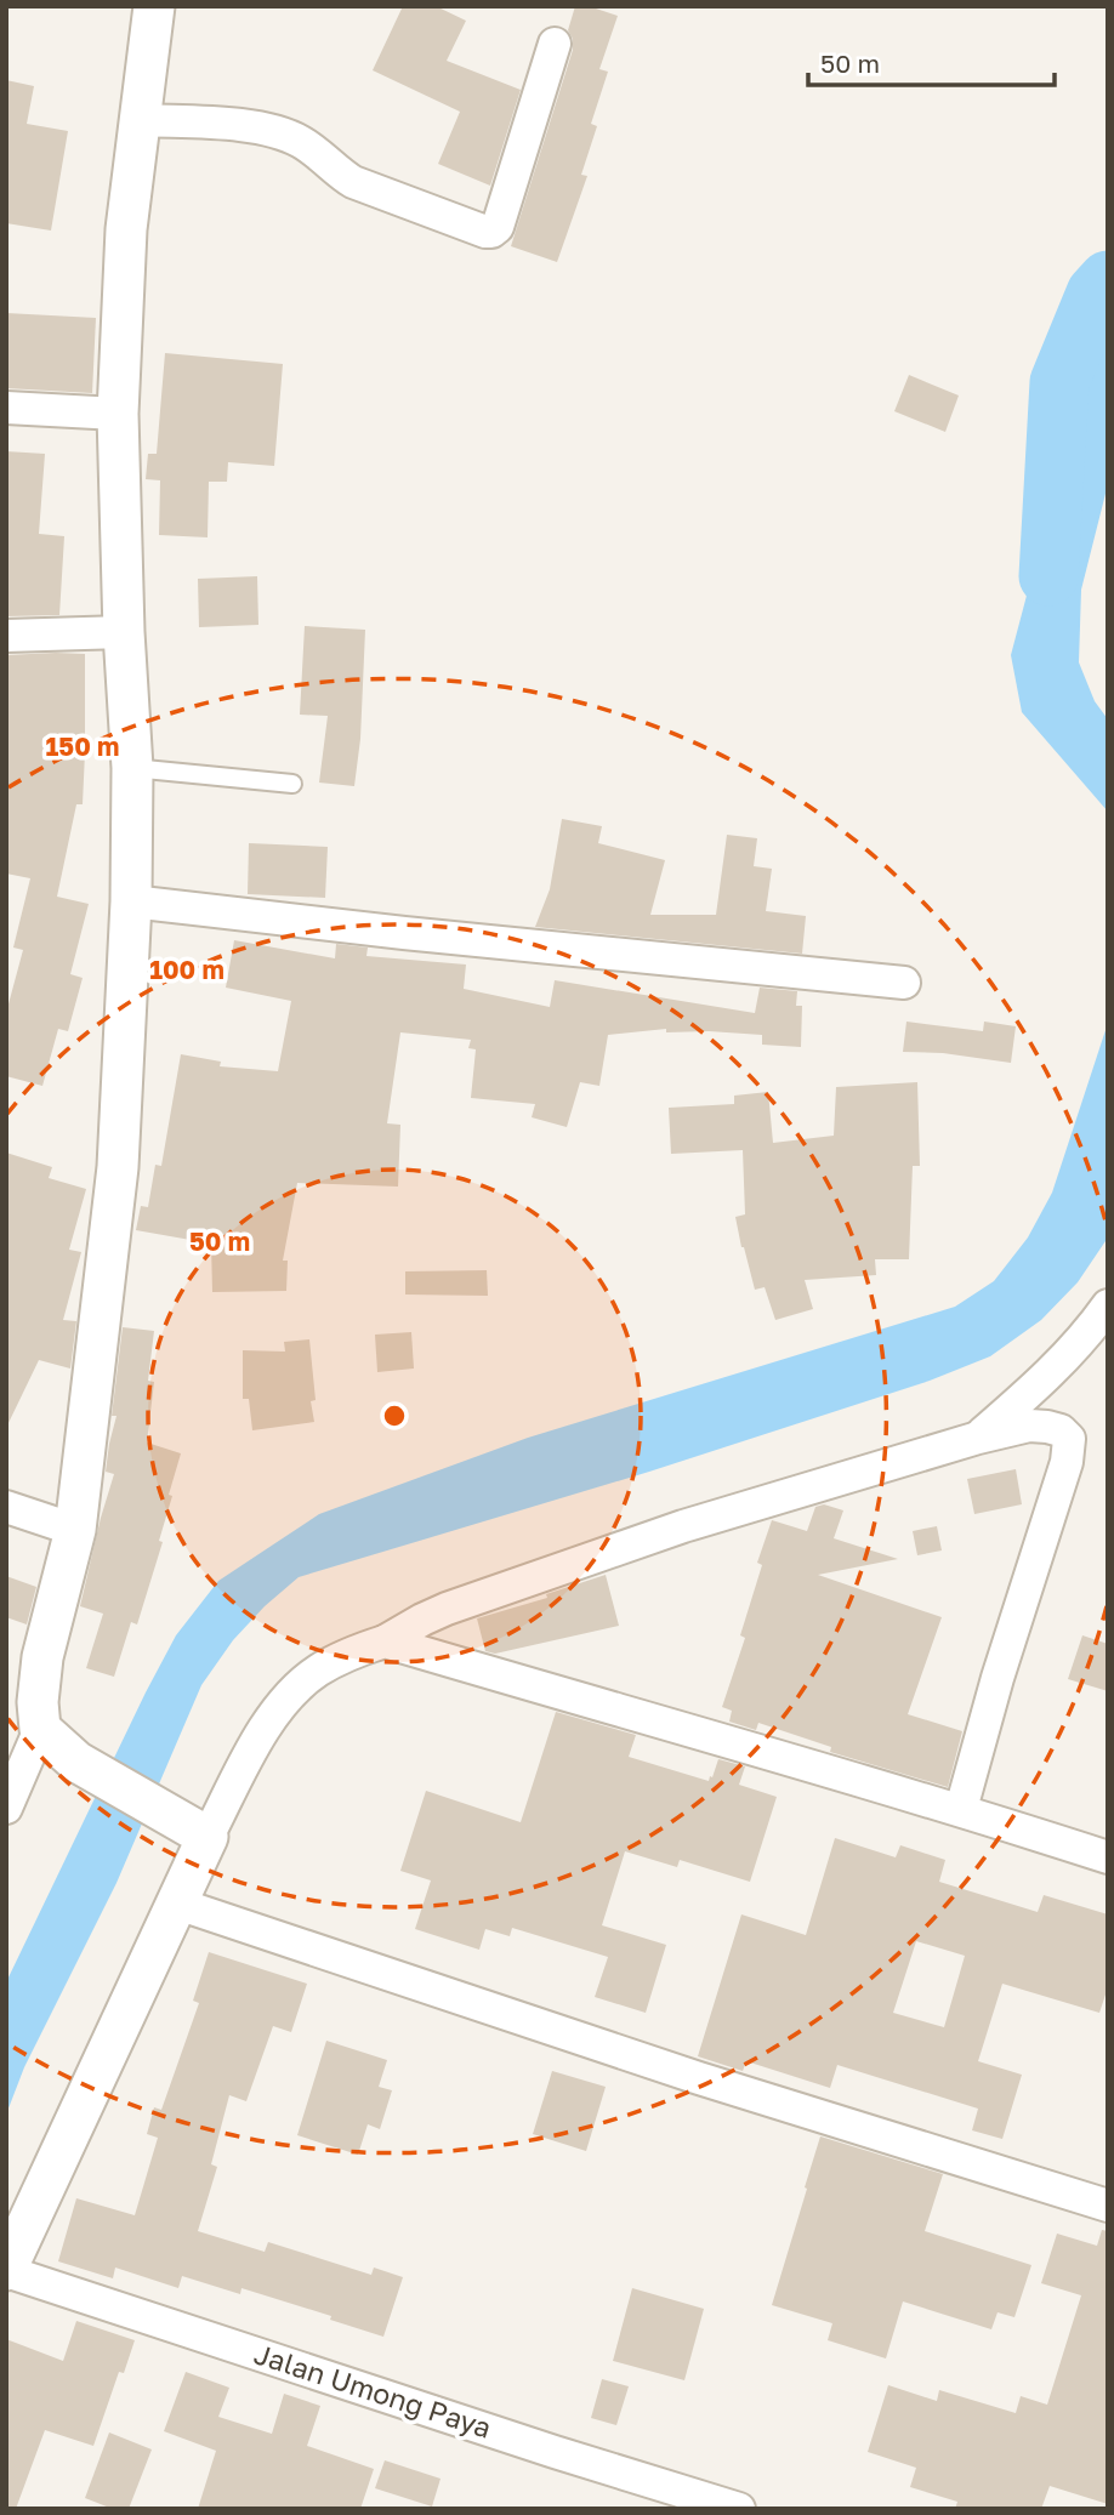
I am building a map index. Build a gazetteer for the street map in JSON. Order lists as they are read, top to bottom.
{
  "streets": {
    "street": ["Jalan Umong Paya"]
  },
  "scale_bar": "50 m",
  "rings": ["150 m", "100 m", "50 m"]
}
